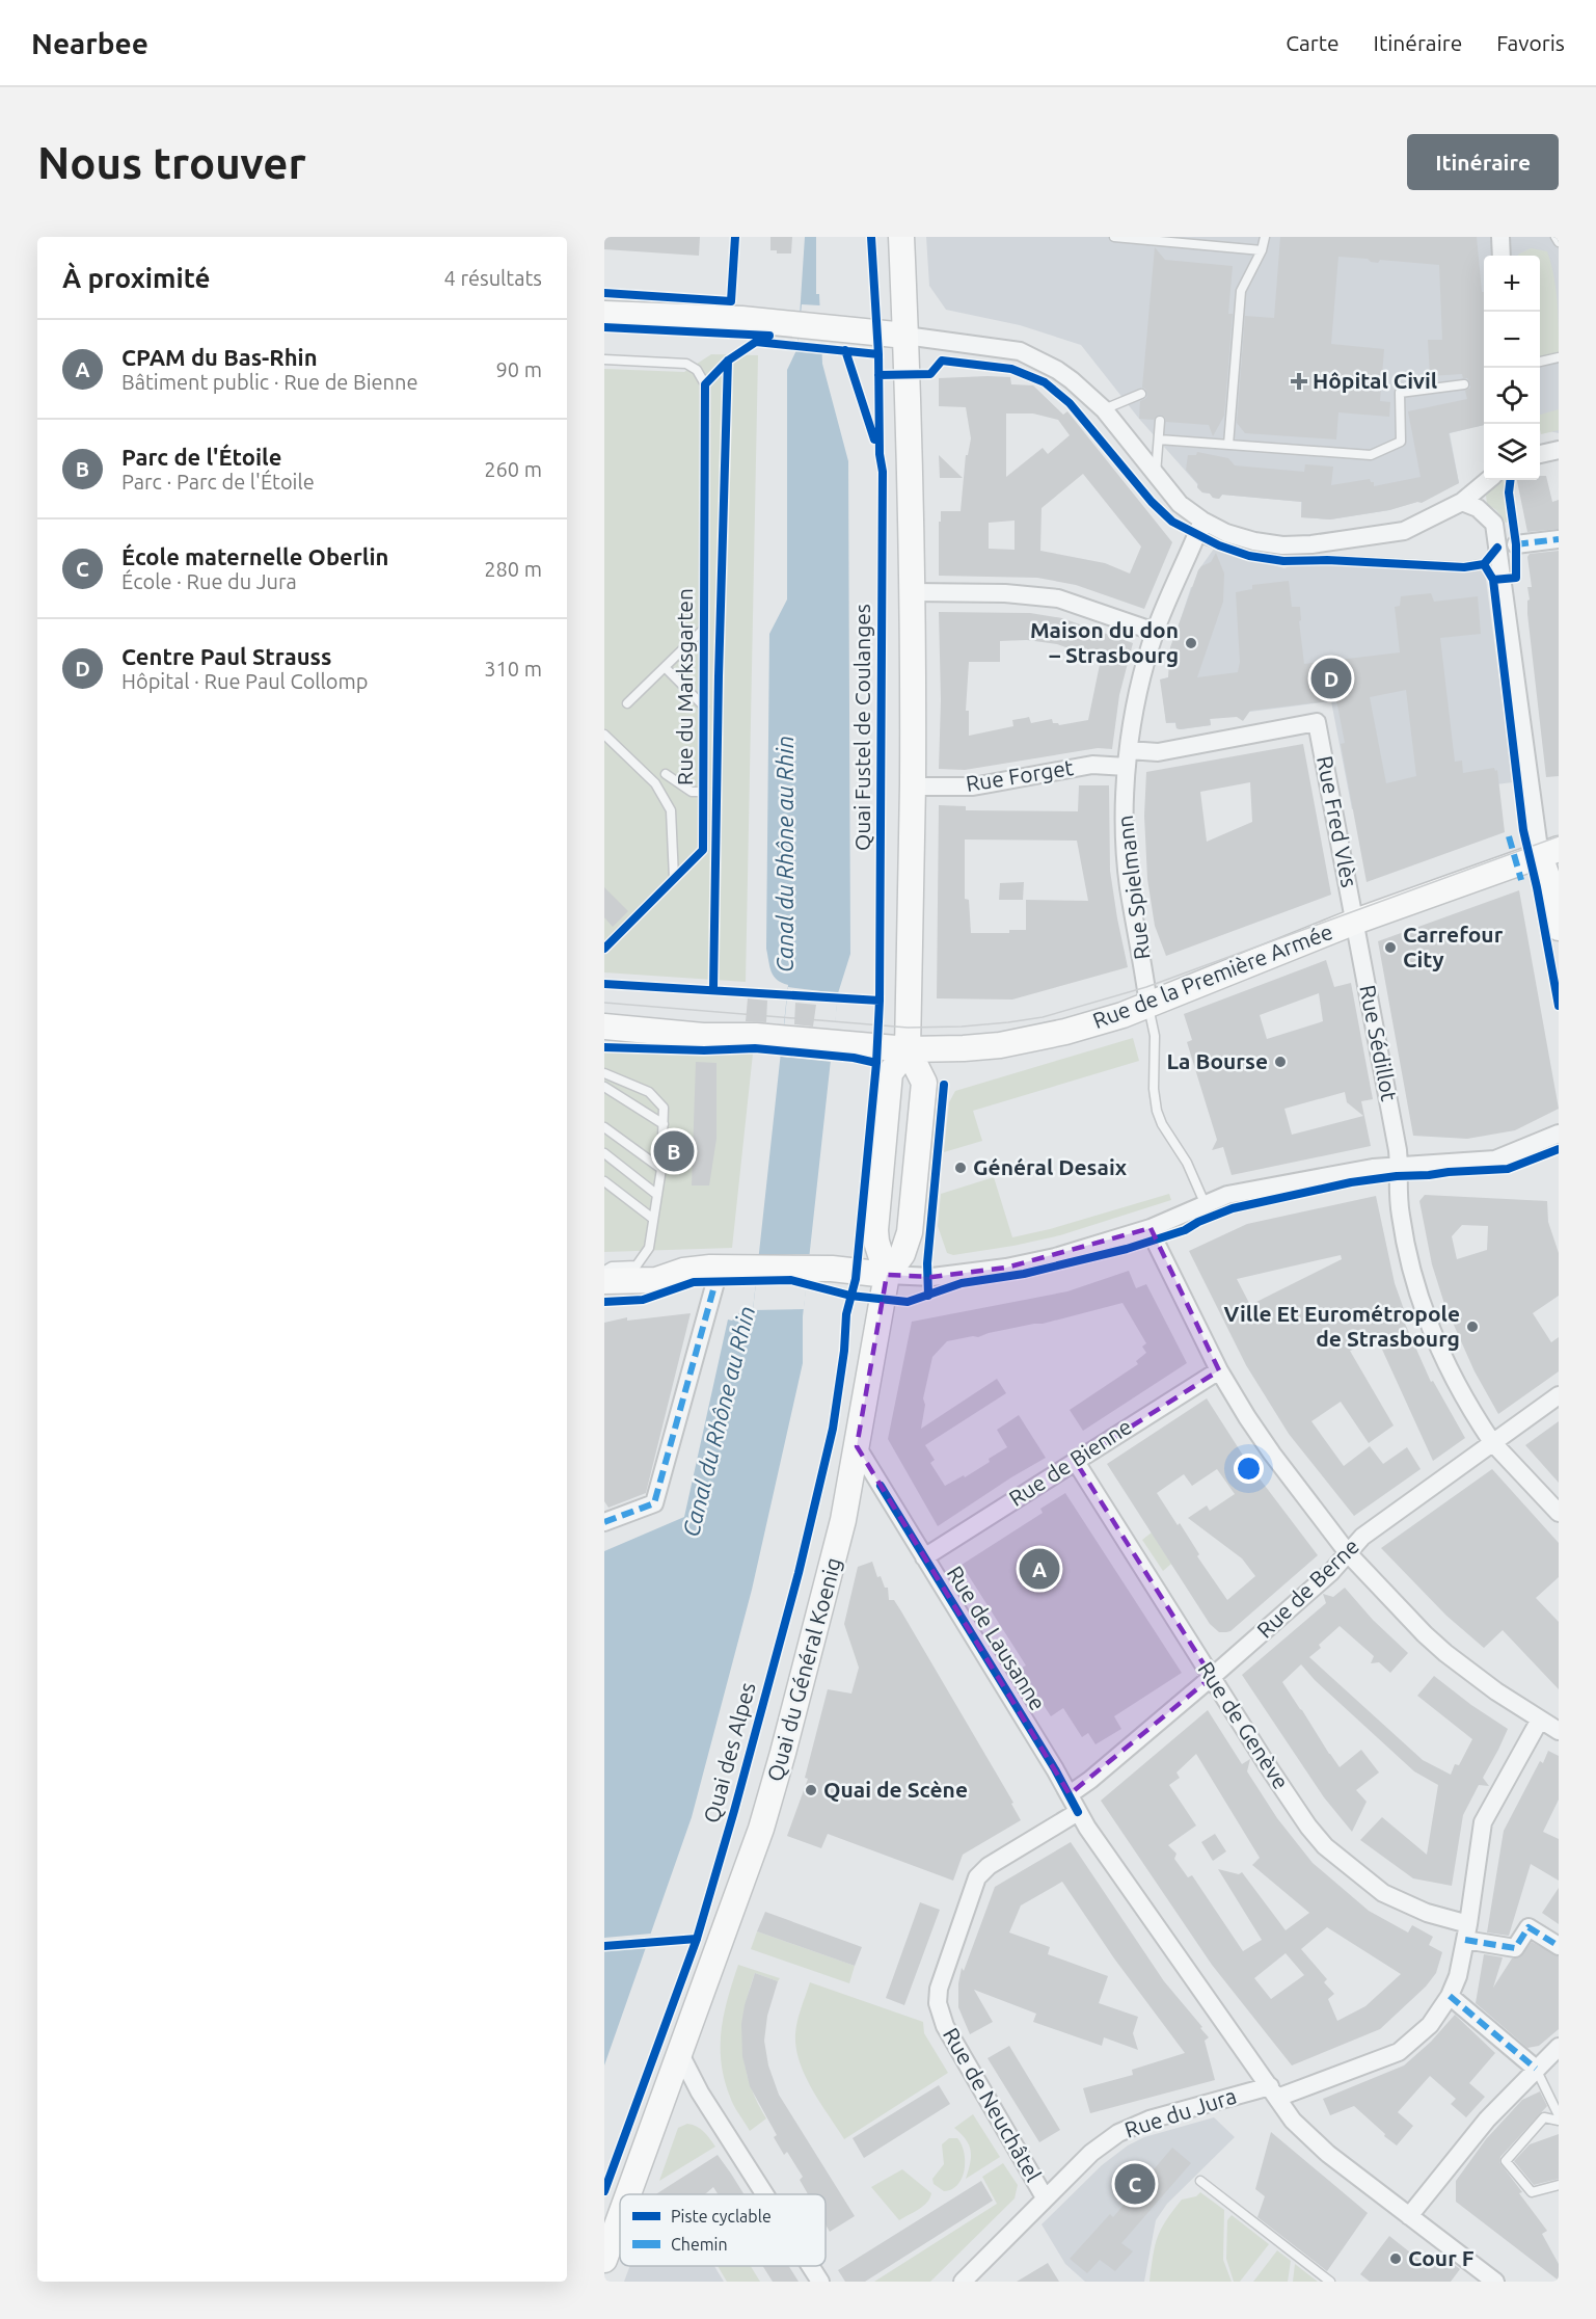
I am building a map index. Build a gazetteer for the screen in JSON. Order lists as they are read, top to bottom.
{
  "streets": {
    "main road": ["Rue de la Première Armée", "Quai du Général Koenig"],
    "street": [
      "Rue Forget",
      "Rue Fred Vlès",
      "Rue Spielmann",
      "Rue Sédillot",
      "Rue de Bienne",
      "Rue de Berne",
      "Rue de Lausanne",
      "Rue de Genève",
      "Rue de Neuchâtel",
      "Rue du Jura"
    ],
    "lane": ["Rue du Marksgarten"],
    "cycle path": ["Quai Fustel de Coulanges"]
  },
  "crossings": [
    ["Rue Forget", "Rue Fred Vlès"],
    ["Rue Forget", "Rue Spielmann"],
    ["Rue Fred Vlès", "Rue de la Première Armée"],
    ["Rue Fred Vlès", "Rue Sédillot"],
    ["Rue Spielmann", "Rue de la Première Armée"],
    ["Rue de la Première Armée", "Rue Sédillot"],
    ["Rue de la Première Armée", "Quai du Général Koenig"],
    ["Rue Sédillot", "Rue de Berne"],
    ["Rue de Bienne", "Rue de Lausanne"],
    ["Rue de Bienne", "Rue de Genève"],
    ["Rue de Berne", "Rue de Lausanne"],
    ["Rue de Berne", "Rue de Genève"],
    ["Rue de Lausanne", "Quai du Général Koenig"],
    ["Rue de Lausanne", "Rue de Neuchâtel"],
    ["Rue de Lausanne", "Rue du Jura"],
    ["Rue de Genève", "Rue du Jura"],
    ["Rue de Neuchâtel", "Rue du Jura"]
  ],
  "water": ["Canal du Rhône au Rhin"],
  "places": {
    "health": ["Hôpital Civil"],
    "other": [
      "Maison du don – Strasbourg",
      "Carrefour City",
      "La Bourse",
      "Général Desaix",
      "Ville Et Eurométropole de Strasbourg",
      "Quai de Scène",
      "Cour F"
    ]
  },
  "legend": ["Piste cyclable", "Chemin"],
  "page": {
    "header": "Nearbee",
    "nav": ["Carte", "Itinéraire", "Favoris"],
    "buttons": "Itinéraire",
    "title": "Nous trouver",
    "heading": ["À proximité", "4 résultats"],
    "map_buttons": ["+", "−"],
    "list": [
      {
        "mark": "A",
        "name": "CPAM du Bas-Rhin",
        "note": "Bâtiment public · Rue de Bienne",
        "value": "90 m"
      },
      {
        "mark": "B",
        "name": "Parc de l'Étoile",
        "note": "Parc · Parc de l'Étoile",
        "value": "260 m"
      },
      {
        "mark": "C",
        "name": "École maternelle Oberlin",
        "note": "École · Rue du Jura",
        "value": "280 m"
      },
      {
        "mark": "D",
        "name": "Centre Paul Strauss",
        "note": "Hôpital · Rue Paul Collomp",
        "value": "310 m"
      }
    ],
    "pins": [
      "D",
      "B",
      "A",
      "C"
    ]
  }
}
